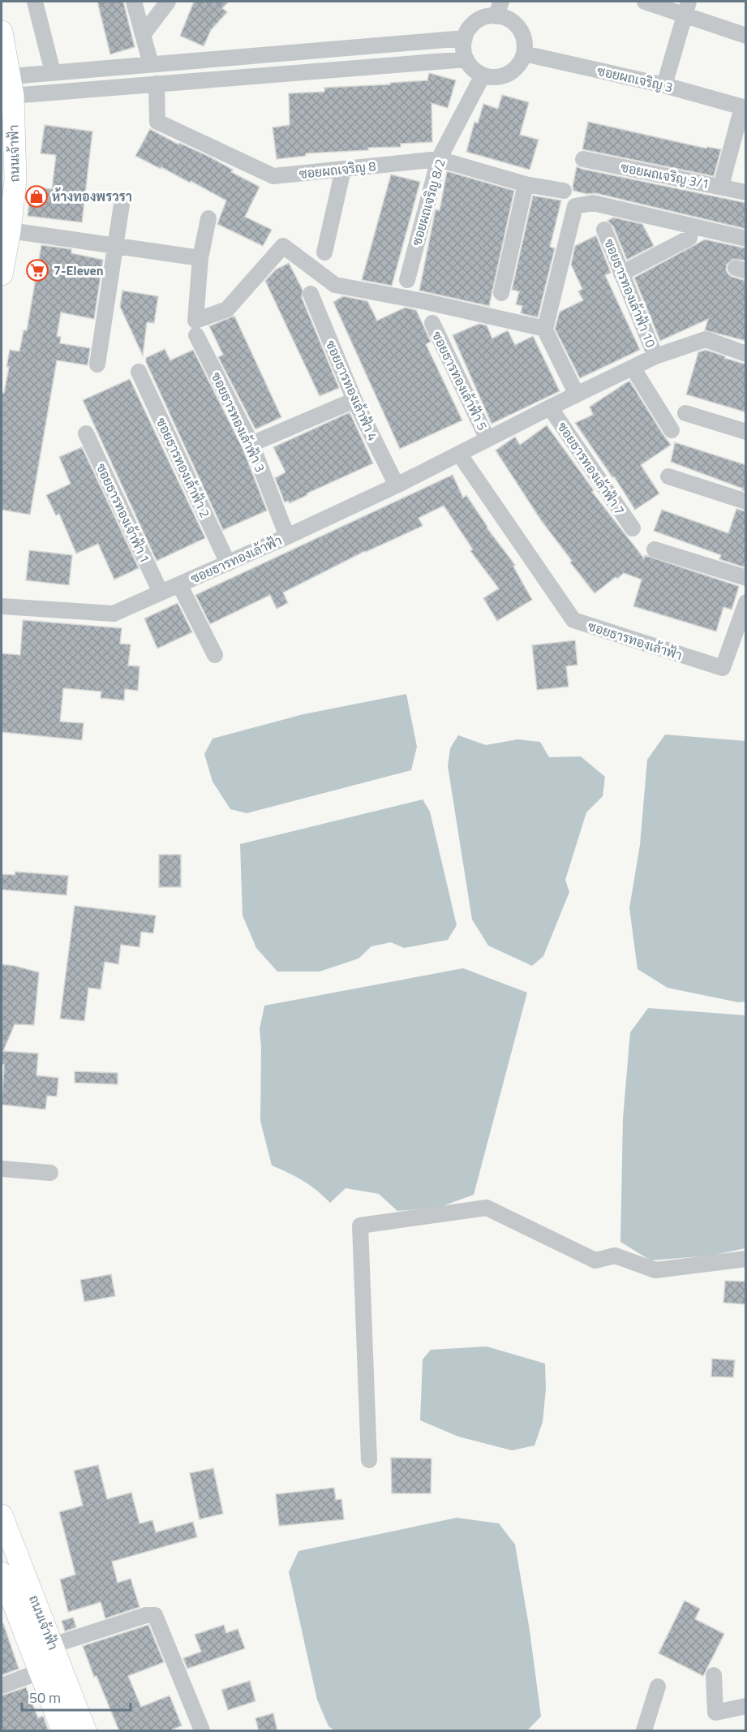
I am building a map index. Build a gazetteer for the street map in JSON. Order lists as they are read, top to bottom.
{
  "streets": {
    "main road": ["ถนนเจ้าฟ้า"],
    "street": [
      "ซอยผถเจริญ 3",
      "ซอยผถเจริญ 8",
      "ซอยผถเจริญ 3/1",
      "ซอยผถเจริญ 8/2",
      "ซอยธารทองเล้าฟ้า 10",
      "ซอยธารทองเล้าฟ้า 5",
      "ซอยธารทองเล้าฟ้า 4",
      "ซอยธารทองเล้าฟ้า 3",
      "ซอยธารทองเล้าฟ้า 2",
      "ซอยธารทองเล้าฟ้า 7",
      "ซอยธารทองเจ้าฟ้า 1",
      "ซอยธารทองเล้าฟ้า"
    ]
  },
  "crossings": [
    ["ซอยผถเจริญ 3", "ซอยผถเจริญ 8/2"],
    ["ซอยผถเจริญ 8", "ซอยผถเจริญ 8/2"],
    ["ซอยธารทองเล้าฟ้า 10", "ซอยธารทองเล้าฟ้า"],
    ["ซอยธารทองเล้าฟ้า 5", "ซอยธารทองเล้าฟ้า"],
    ["ซอยธารทองเล้าฟ้า 4", "ซอยธารทองเล้าฟ้า"],
    ["ซอยธารทองเล้าฟ้า 3", "ซอยธารทองเล้าฟ้า"],
    ["ซอยธารทองเล้าฟ้า 2", "ซอยธารทองเล้าฟ้า"],
    ["ซอยธารทองเล้าฟ้า 7", "ซอยธารทองเล้าฟ้า"],
    ["ซอยธารทองเจ้าฟ้า 1", "ซอยธารทองเล้าฟ้า"]
  ],
  "places": {
    "shop": ["ห้างทองพรวรา"],
    "supermarket": ["7-Eleven"]
  },
  "scale_bar": "50 m"
}
